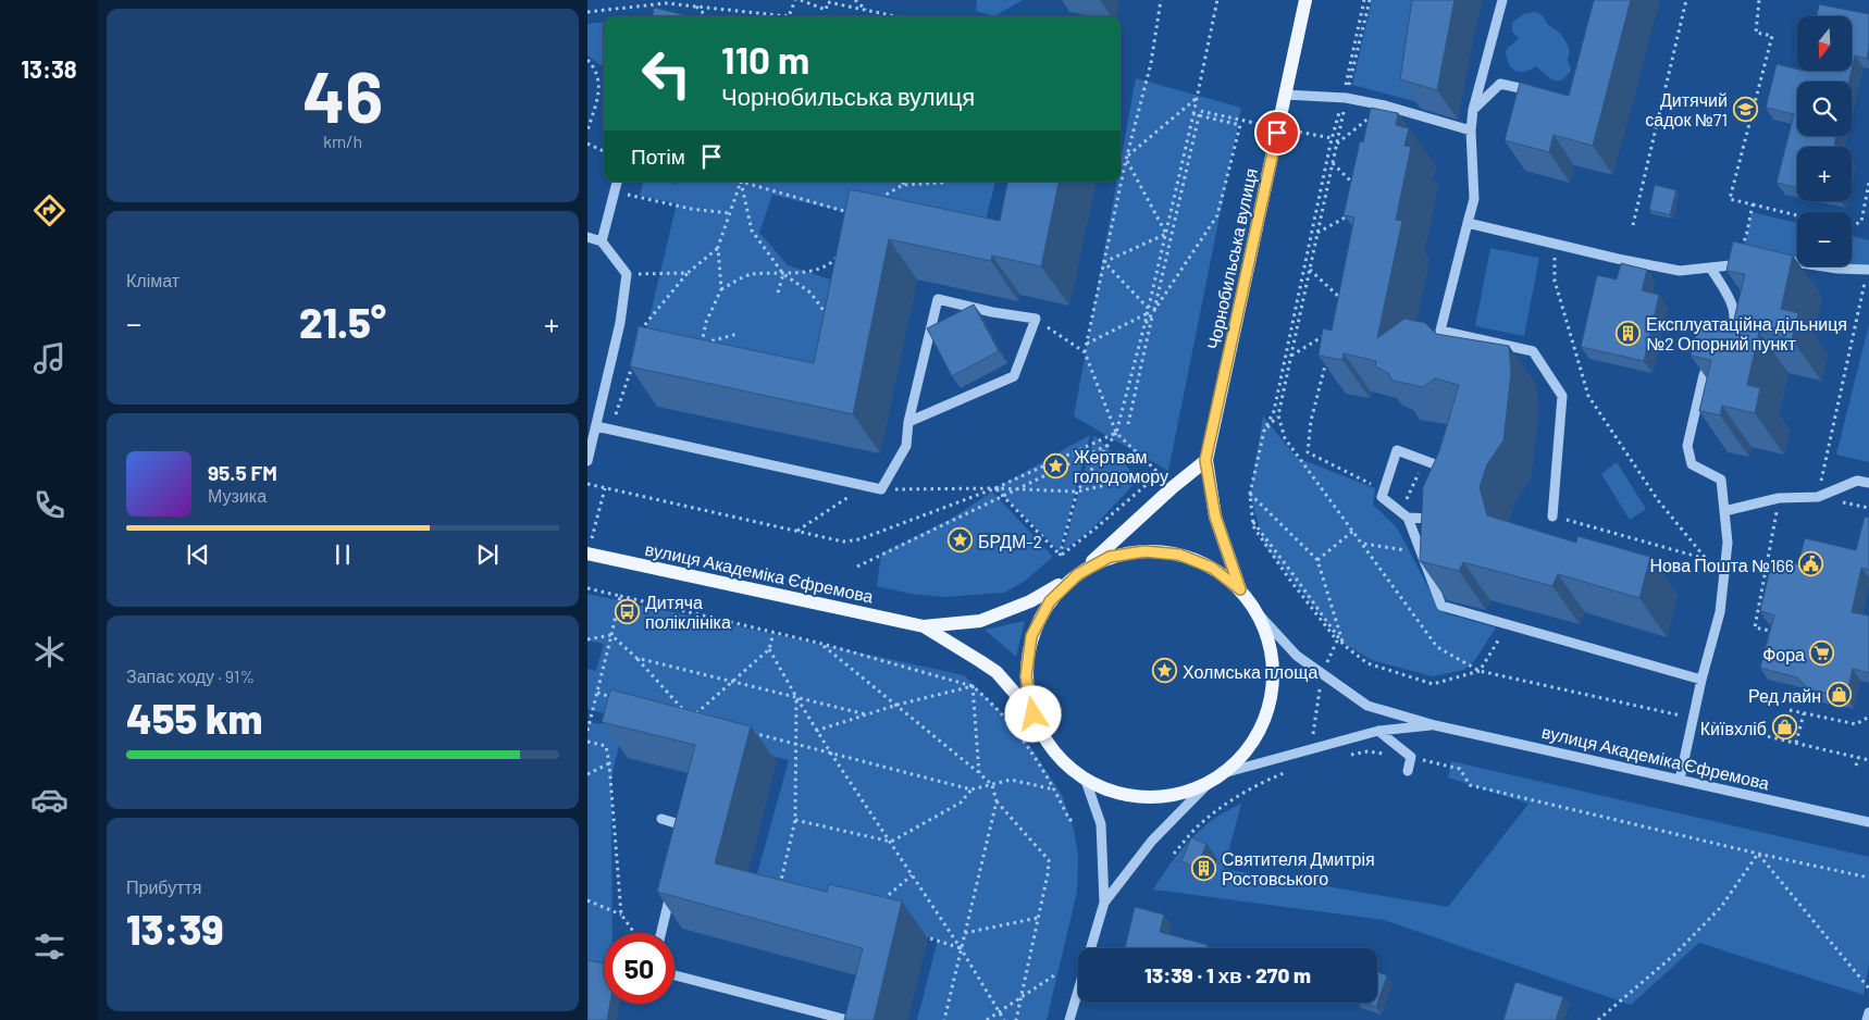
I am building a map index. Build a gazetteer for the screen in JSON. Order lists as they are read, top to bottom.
{
  "streets": {
    "main road": ["Чорнобильська вулиця", "вулиця Академіка Єфремова"]
  },
  "places": {
    "school or university": ["Дитячий садок №71"],
    "building": ["Експлуатаційна дільниця №2 Опорний пункт", "Святителя Дмитрія Ростовського"],
    "place": ["Жертвам голодомору", "БРДМ-2", "Холмська площа"],
    "public building": ["Нова Пошта №166"],
    "bus stop": ["Дитяча поліклініка"],
    "supermarket": ["Фора"],
    "shop": ["Ред лайн", "Київхліб"]
  },
  "north": "bottom",
  "page": {
    "tabs": "13:38",
    "tile": [
      ["46", "km/h"],
      "Клімат",
      ["Запас ходу · 91%", "455 km"],
      ["Прибуття", "13:39"]
    ],
    "map_buttons": ["+", "−"],
    "turn": ["110 m", "Чорнобильська вулиця"],
    "then": "Потім",
    "heat": ["−", "21.5°", "+"],
    "song": ["95.5 FM", "Музика"],
    "limit": "50",
    "trip": "13:39 · 1 хв · 270 m"
  }
}
